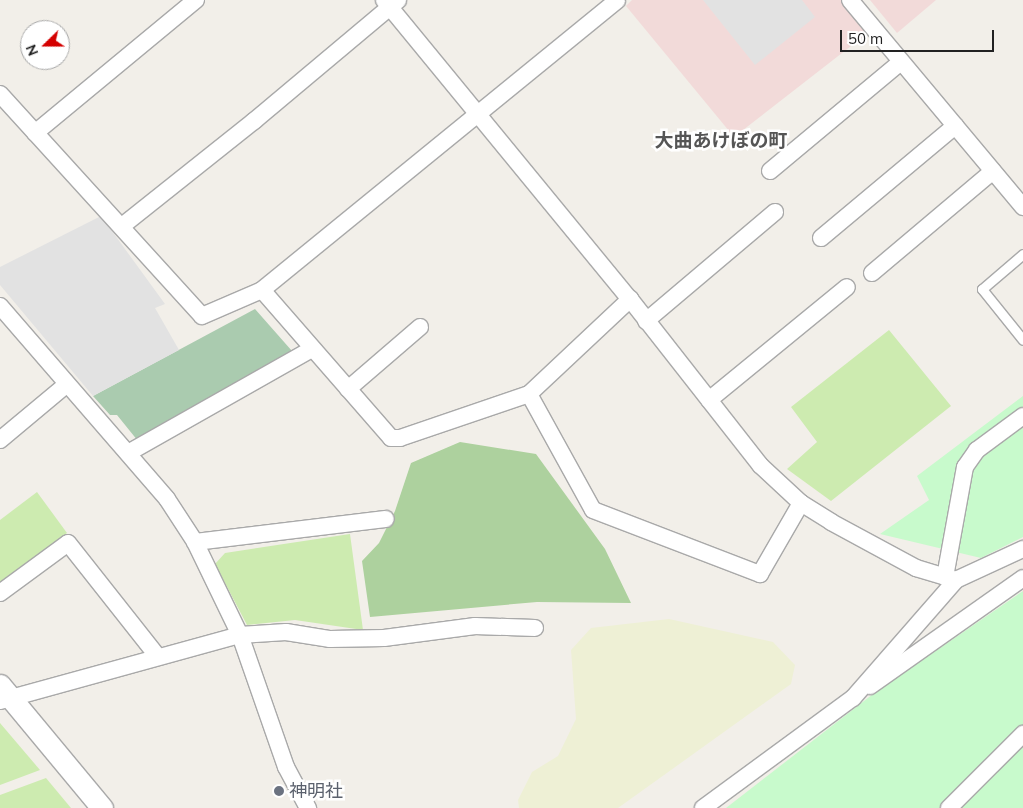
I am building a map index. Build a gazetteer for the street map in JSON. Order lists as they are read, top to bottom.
{
  "districts": ["大曲あけぼの町"],
  "places": ["神明社"],
  "scale_bar": "50 m",
  "north": "left"
}
